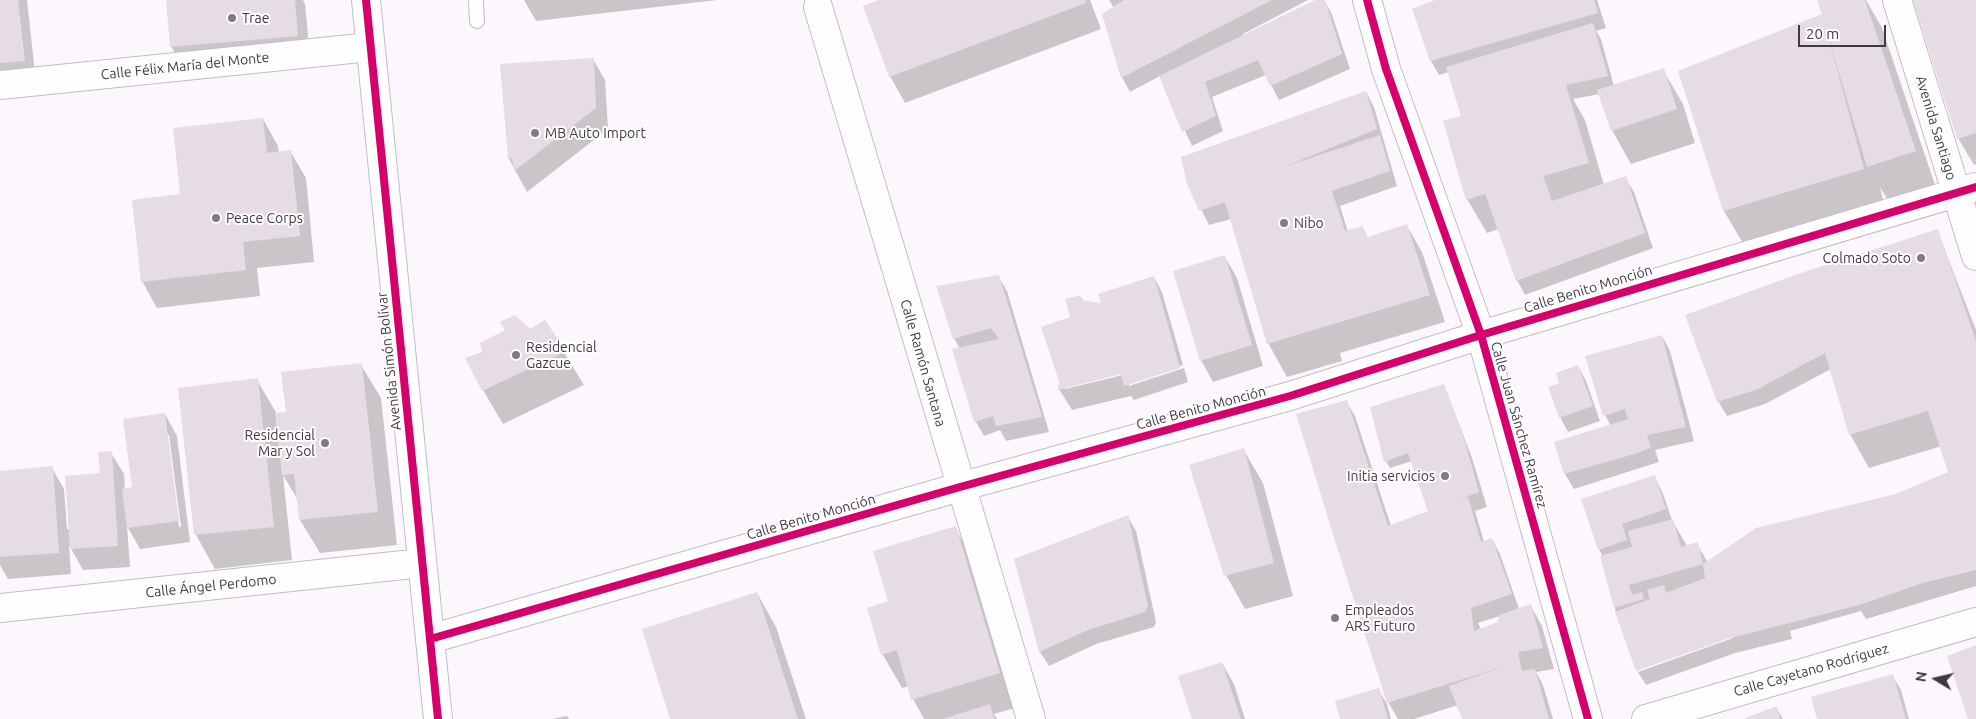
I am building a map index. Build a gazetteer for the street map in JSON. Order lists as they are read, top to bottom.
{
  "streets": {
    "street": [
      "Calle Félix María del Monte",
      "Avenida Santiago",
      "Calle Benito Monción",
      "Avenida Simón Bolívar",
      "Calle Ramón Santana",
      "Calle Juan Sánchez Ramírez",
      "Calle Ángel Perdomo",
      "Calle Cayetano Rodríguez"
    ]
  },
  "crossings": [
    ["Calle Félix María del Monte", "Avenida Simón Bolívar"],
    ["Avenida Santiago", "Calle Benito Monción"],
    ["Calle Benito Monción", "Avenida Simón Bolívar"],
    ["Calle Benito Monción", "Calle Ramón Santana"],
    ["Calle Benito Monción", "Calle Juan Sánchez Ramírez"],
    ["Avenida Simón Bolívar", "Calle Ángel Perdomo"]
  ],
  "places": [
    "Trae",
    "MB Auto Import",
    "Peace Corps",
    "Nibo",
    "Colmado Soto",
    "Residencial Gazcue",
    "Residencial Mar y Sol",
    "Initia servicios",
    "Empleados ARS Futuro"
  ],
  "scale_bar": "20 m",
  "north": "left"
}
